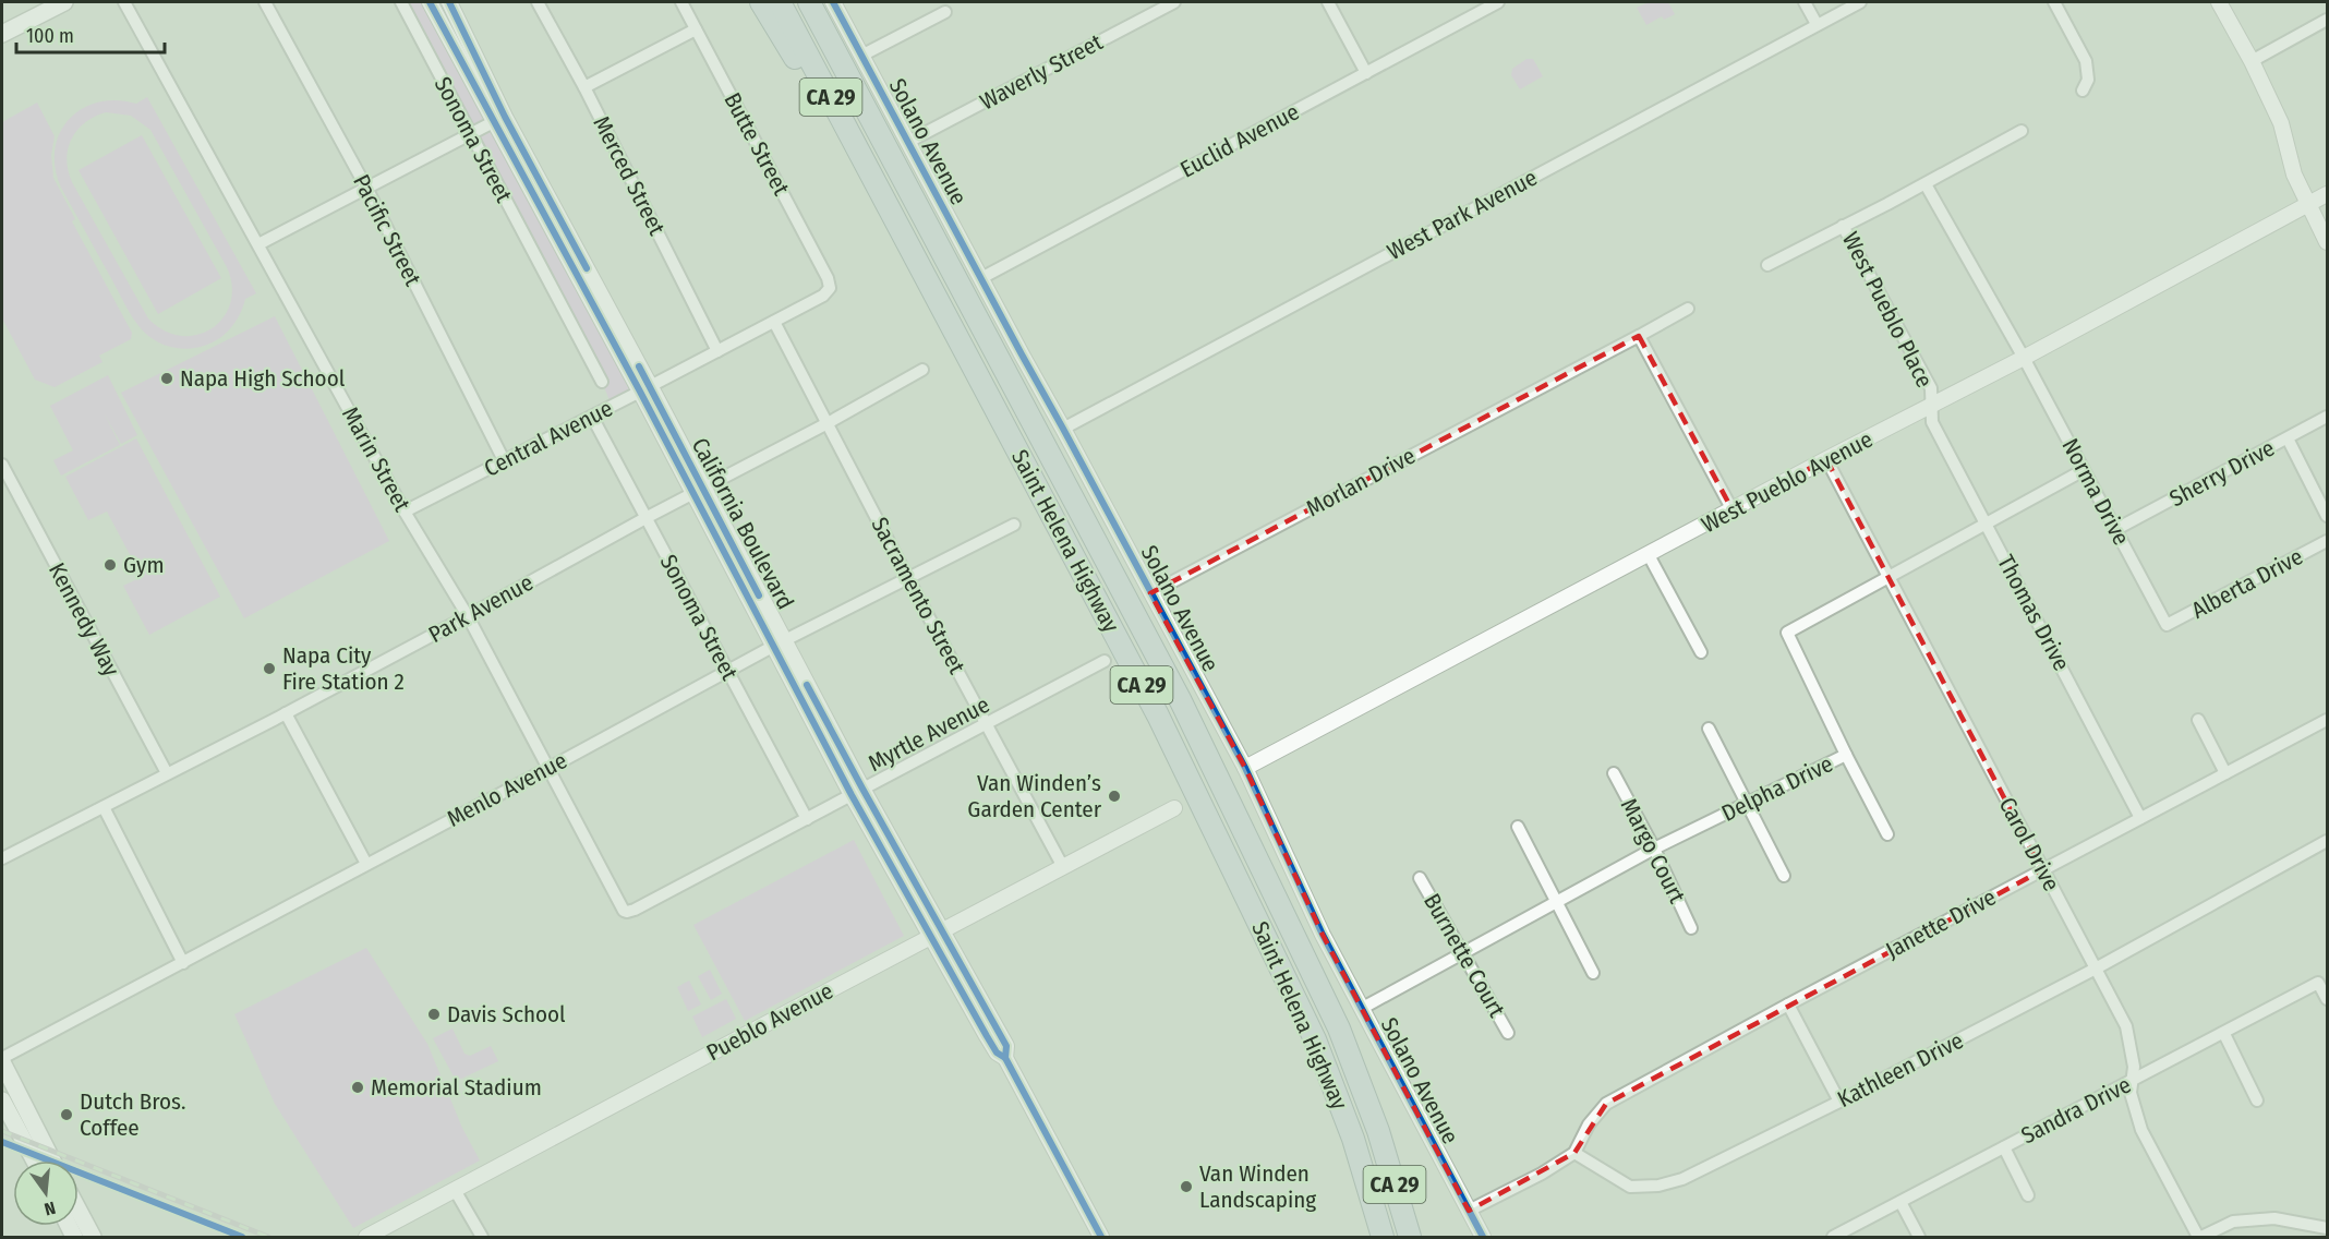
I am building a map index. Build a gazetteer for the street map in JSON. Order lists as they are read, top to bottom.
{
  "streets": {
    "highway": ["CA 29", "Saint Helena Highway"],
    "street": [
      "Waverly Street",
      "Sonoma Street",
      "Euclid Avenue",
      "Solano Avenue",
      "Butte Street",
      "Merced Street",
      "West Park Avenue",
      "Pacific Street",
      "West Pueblo Place",
      "Central Avenue",
      "Marin Street",
      "Sherry Drive",
      "Morlan Drive",
      "West Pueblo Avenue",
      "Norma Drive",
      "California Boulevard",
      "Alberta Drive",
      "Sacramento Street",
      "Park Avenue",
      "Thomas Drive",
      "Kennedy Way",
      "Myrtle Avenue",
      "Delpha Drive",
      "Menlo Avenue",
      "Carol Drive",
      "Margo Court",
      "Janette Drive",
      "Burnette Court",
      "Pueblo Avenue",
      "Kathleen Drive",
      "Sandra Drive"
    ]
  },
  "crossings": [
    ["Waverly Street", "Solano Avenue"],
    ["Sonoma Street", "Central Avenue"],
    ["Sonoma Street", "Park Avenue"],
    ["Sonoma Street", "Myrtle Avenue"],
    ["Sonoma Street", "Menlo Avenue"],
    ["Euclid Avenue", "Solano Avenue"],
    ["Solano Avenue", "West Park Avenue"],
    ["Solano Avenue", "Morlan Drive"],
    ["Solano Avenue", "West Pueblo Avenue"],
    ["Solano Avenue", "Delpha Drive"],
    ["Butte Street", "Central Avenue"],
    ["Merced Street", "Central Avenue"],
    ["Pacific Street", "Central Avenue"],
    ["West Pueblo Place", "West Pueblo Avenue"],
    ["West Pueblo Place", "Thomas Drive"],
    ["Central Avenue", "Marin Street"],
    ["Central Avenue", "California Boulevard"],
    ["Central Avenue", "Sacramento Street"],
    ["Marin Street", "Park Avenue"],
    ["Marin Street", "Myrtle Avenue"],
    ["Marin Street", "Menlo Avenue"],
    ["Sherry Drive", "Norma Drive"],
    ["West Pueblo Avenue", "Norma Drive"],
    ["West Pueblo Avenue", "Thomas Drive"],
    ["West Pueblo Avenue", "Carol Drive"],
    ["Norma Drive", "Alberta Drive"],
    ["Norma Drive", "Delpha Drive"],
    ["California Boulevard", "Park Avenue"],
    ["California Boulevard", "Myrtle Avenue"],
    ["California Boulevard", "Menlo Avenue"],
    ["California Boulevard", "Pueblo Avenue"],
    ["Sacramento Street", "Park Avenue"],
    ["Sacramento Street", "Myrtle Avenue"],
    ["Sacramento Street", "Menlo Avenue"],
    ["Sacramento Street", "Pueblo Avenue"],
    ["Park Avenue", "Kennedy Way"],
    ["Thomas Drive", "Delpha Drive"],
    ["Thomas Drive", "Janette Drive"],
    ["Delpha Drive", "Carol Drive"],
    ["Delpha Drive", "Margo Court"],
    ["Delpha Drive", "Burnette Court"],
    ["Carol Drive", "Janette Drive"],
    ["Carol Drive", "Kathleen Drive"],
    ["Carol Drive", "Sandra Drive"],
    ["Janette Drive", "Kathleen Drive"]
  ],
  "places": [
    "Napa High School",
    "Gym",
    "Napa City Fire Station 2",
    "Van Winden’s Garden Center",
    "Davis School",
    "Memorial Stadium",
    "Dutch Bros. Coffee",
    "Van Winden Landscaping"
  ],
  "scale_bar": "100 m",
  "north": "bottom"
}
